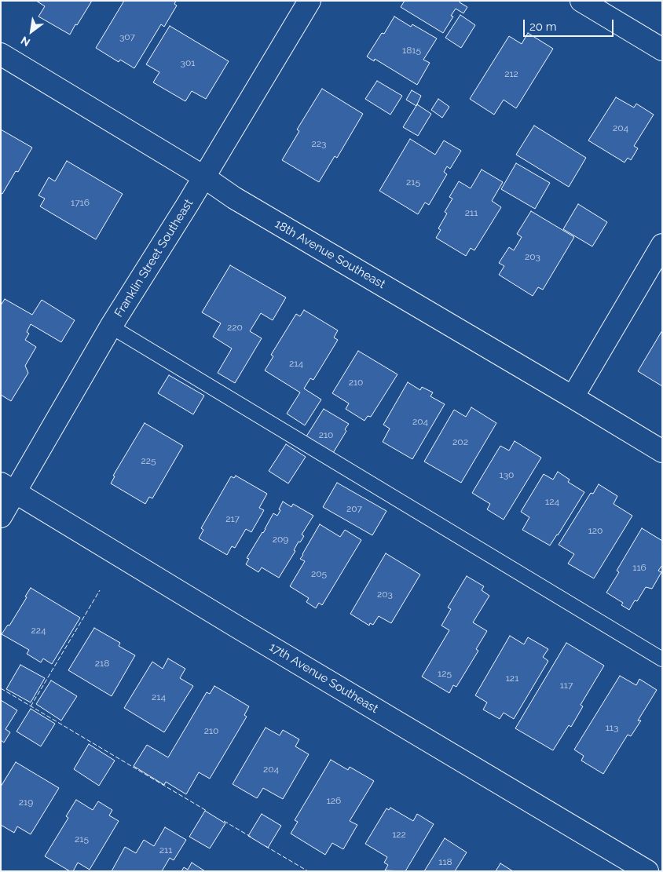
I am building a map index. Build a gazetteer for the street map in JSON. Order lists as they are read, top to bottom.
{
  "streets": {
    "street": ["18th Avenue Southeast", "Franklin Street Southeast", "17th Avenue Southeast"]
  },
  "crossings": [
    ["18th Avenue Southeast", "Franklin Street Southeast"],
    ["Franklin Street Southeast", "17th Avenue Southeast"]
  ],
  "house_numbers": [
    "307",
    "1815",
    "301",
    "212",
    "204",
    "223",
    "215",
    "1716",
    "211",
    "203",
    "220",
    "214",
    "210",
    "204",
    "210",
    "202",
    "225",
    "130",
    "124",
    "207",
    "217",
    "120",
    "209",
    "116",
    "205",
    "203",
    "224",
    "218",
    "125",
    "121",
    "117",
    "214",
    "113",
    "210",
    "204",
    "126",
    "219",
    "122",
    "215",
    "211",
    "118"
  ],
  "scale_bar": "20 m",
  "north": "bottom left"
}
